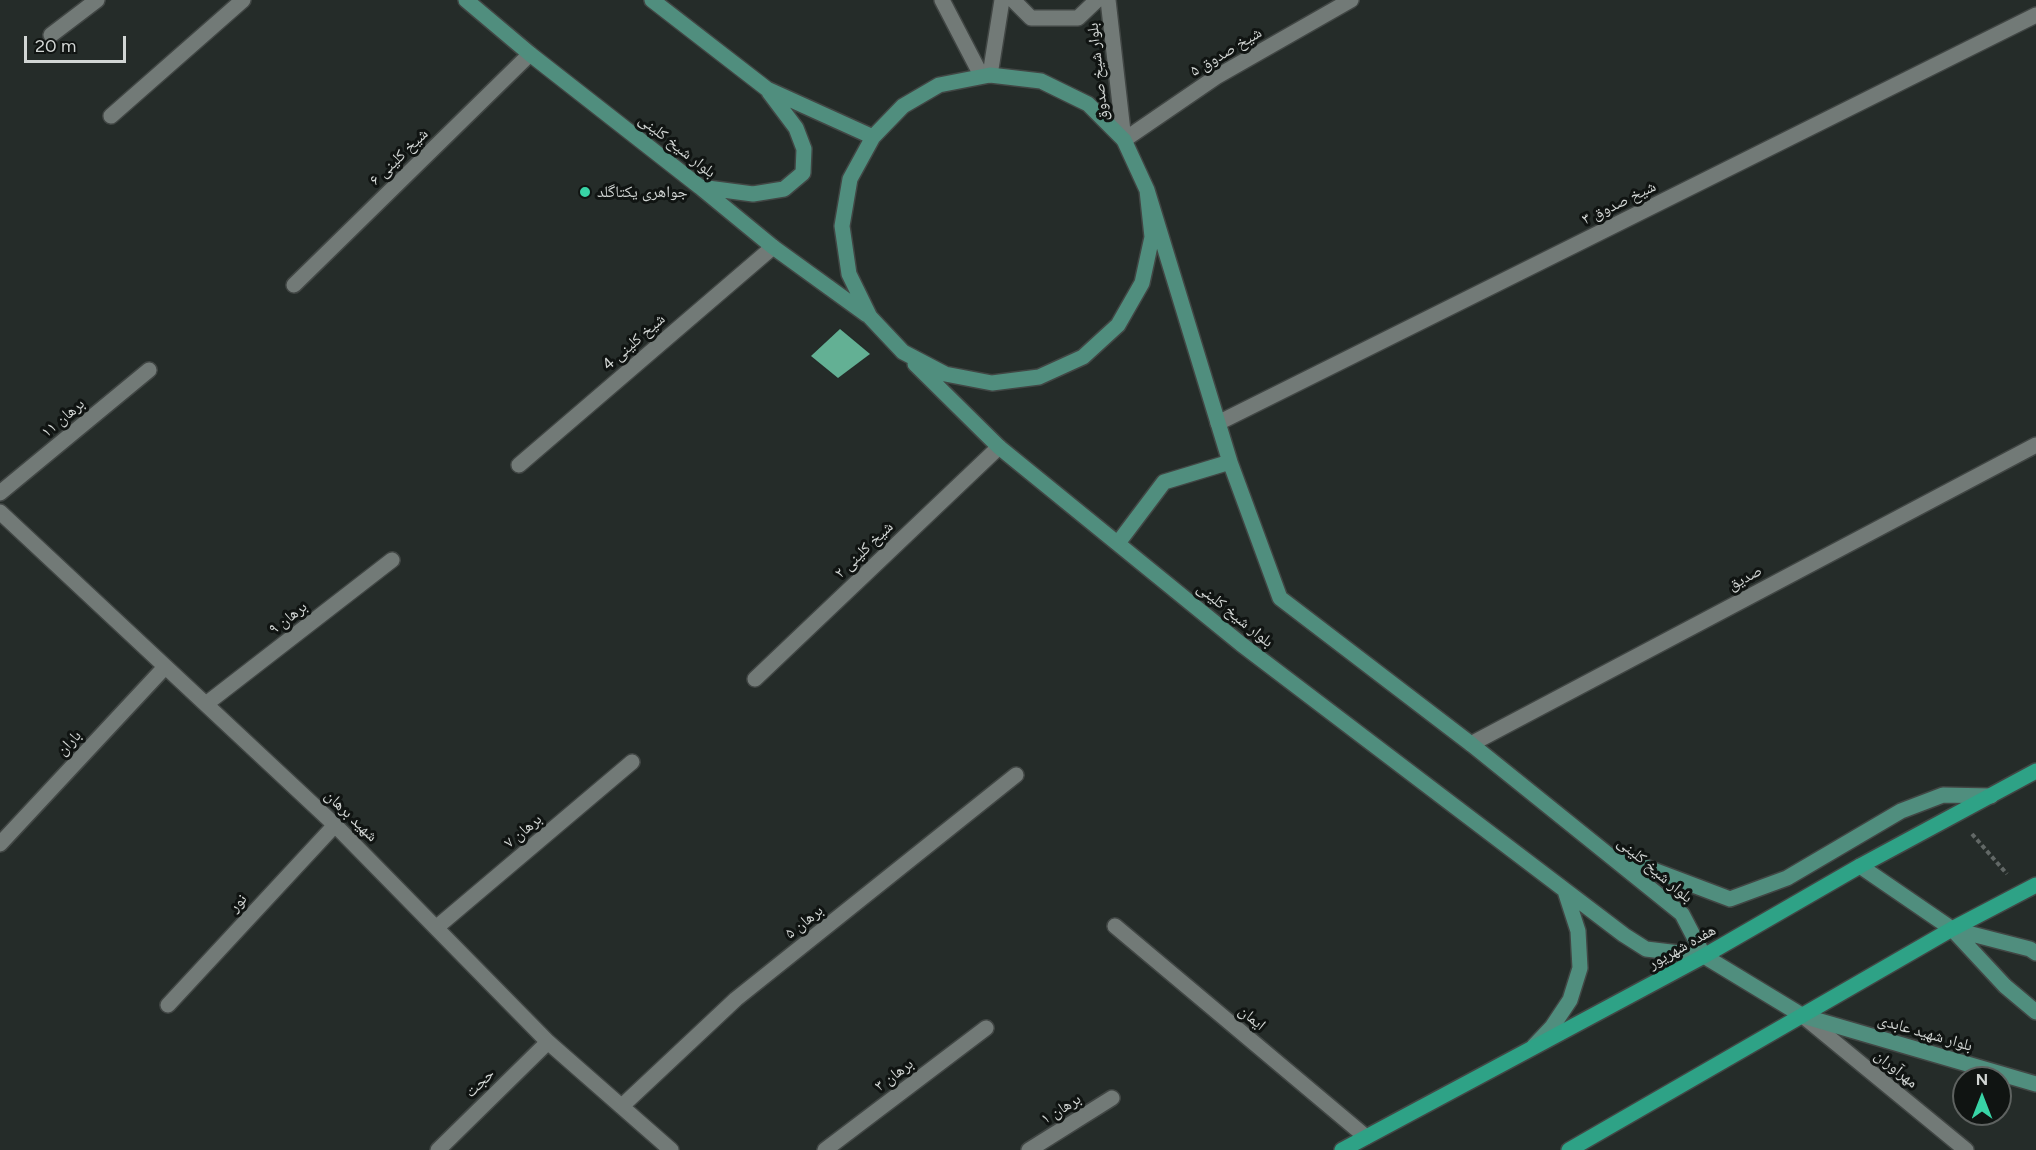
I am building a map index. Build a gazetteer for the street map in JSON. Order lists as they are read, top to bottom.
{
  "streets": {
    "main road": ["بلوار شیخ کلینی", "هفده شهریور", "بلوار شهید عابدی"],
    "street": [
      "شیخ صدوق ۵",
      "بلوار شیخ صدوق",
      "شیخ کلینی ۶",
      "شیخ صدوق ۳",
      "شیخ کلینی 4",
      "برهان ۱۱",
      "شیخ کلینی ۲",
      "صدیق",
      "برهان ۹",
      "باران",
      "شهید برهان",
      "برهان ۷",
      "نور",
      "برهان ۵",
      "ایمان",
      "مهرآوران",
      "برهان ۳",
      "حجت",
      "برهان ۱"
    ]
  },
  "crossings": [
    ["شیخ صدوق ۵", "بلوار شیخ صدوق"],
    ["بلوار شیخ کلینی", "شیخ کلینی ۶"],
    ["بلوار شیخ کلینی", "شیخ صدوق ۳"],
    ["بلوار شیخ کلینی", "شیخ کلینی 4"],
    ["بلوار شیخ کلینی", "شیخ کلینی ۲"],
    ["بلوار شیخ کلینی", "صدیق"],
    ["بلوار شیخ کلینی", "هفده شهریور"],
    ["بلوار شیخ کلینی", "بلوار شهید عابدی"],
    ["برهان ۹", "شهید برهان"],
    ["باران", "شهید برهان"],
    ["شهید برهان", "برهان ۷"],
    ["شهید برهان", "نور"],
    ["شهید برهان", "برهان ۵"],
    ["شهید برهان", "حجت"],
    ["هفده شهریور", "ایمان"],
    ["هفده شهریور", "بلوار شهید عابدی"],
    ["بلوار شهید عابدی", "مهرآوران"]
  ],
  "places": ["جواهری یکتاگلد"],
  "scale_bar": "20 m",
  "north": "top"
}
